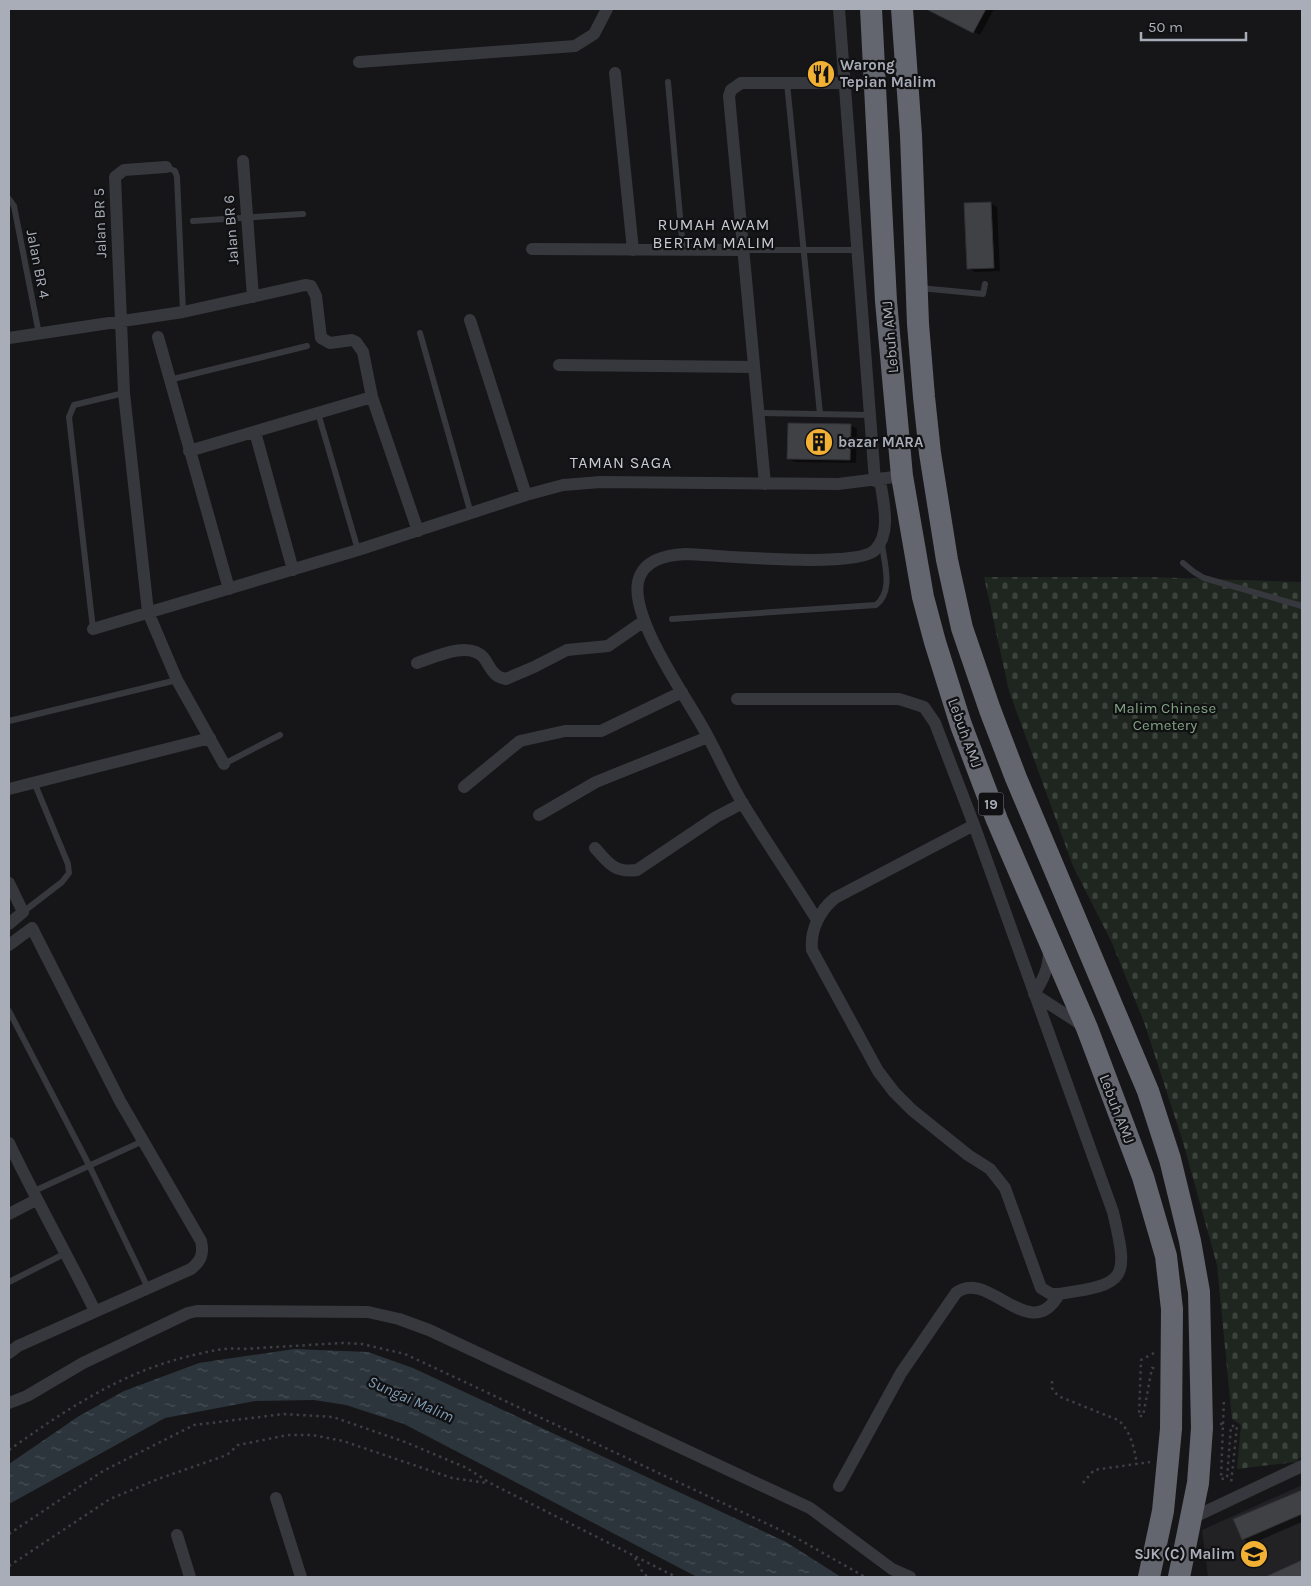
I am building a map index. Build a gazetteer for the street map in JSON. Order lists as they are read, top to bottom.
{
  "streets": {
    "highway": ["Lebuh AMJ", "19"],
    "street": ["Jalan BR 5", "Jalan BR 6"],
    "lane": ["Jalan BR 4"]
  },
  "districts": ["RUMAH AWAM BERTAM MALIM", "TAMAN SAGA"],
  "water": ["Sungai Malim"],
  "parks": ["Malim Chinese Cemetery"],
  "places": {
    "restaurant": ["Warong Tepian Malim"],
    "building": ["bazar MARA"],
    "school or university": ["SJK (C) Malim"]
  },
  "scale_bar": "50 m"
}
